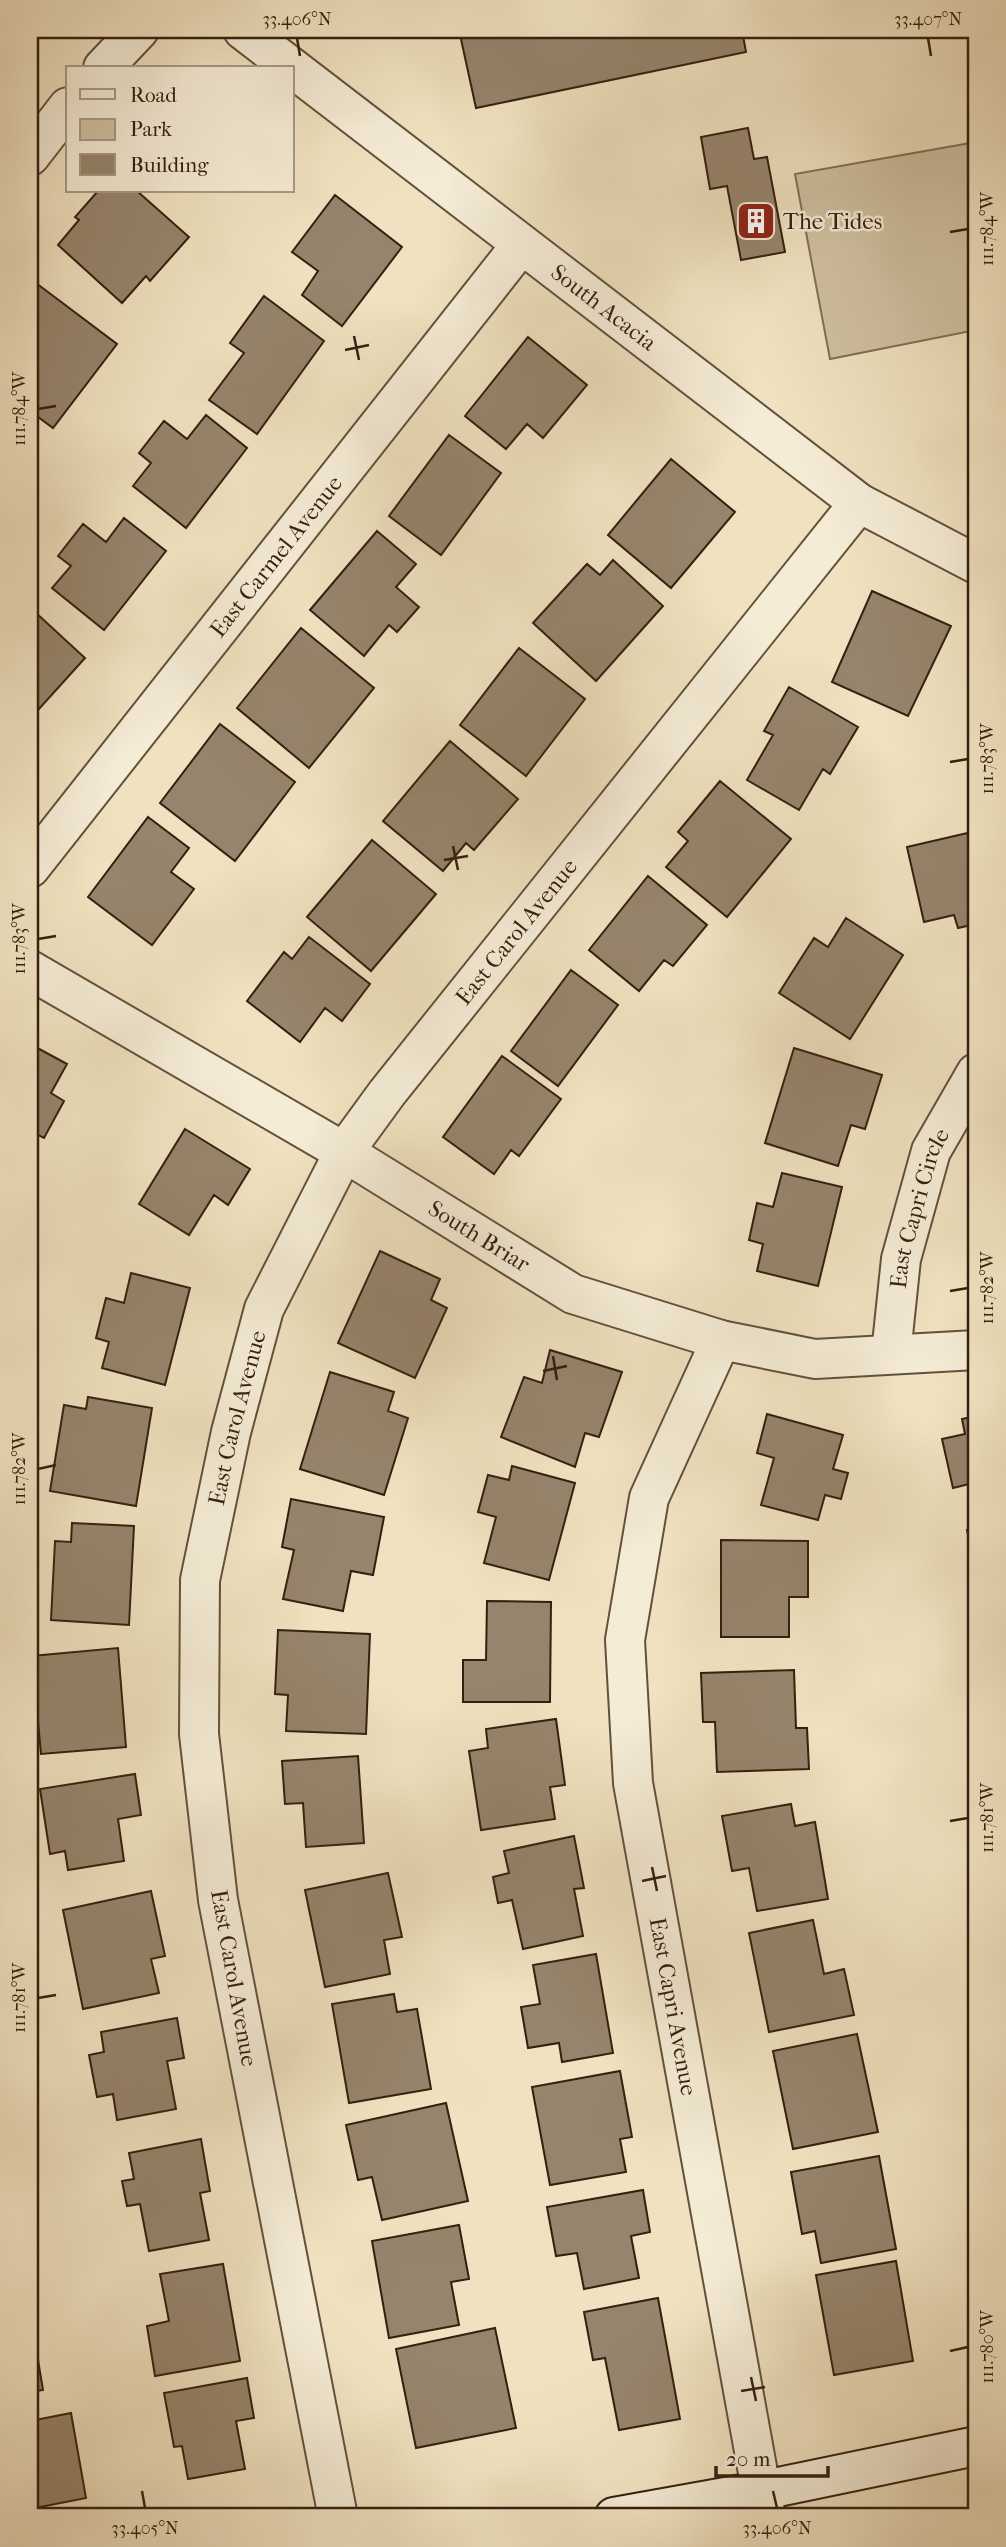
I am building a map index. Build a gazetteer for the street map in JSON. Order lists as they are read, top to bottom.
{
  "streets": {
    "street": [
      "South Acacia",
      "East Carmel Avenue",
      "East Carol Avenue",
      "East Capri Circle",
      "South Briar",
      "East Capri Avenue"
    ]
  },
  "crossings": [
    ["South Acacia", "East Carmel Avenue"],
    ["South Acacia", "East Carol Avenue"],
    ["East Carol Avenue", "South Briar"],
    ["East Capri Circle", "South Briar"],
    ["South Briar", "East Capri Avenue"]
  ],
  "places": {
    "building": ["The Tides"]
  },
  "legend": ["Road", "Park", "Building"],
  "scale_bar": "20 m",
  "coordinates": [
    "33.406°N",
    "33.407°N",
    "111.784°W",
    "111.783°W",
    "111.782°W",
    "111.781°W",
    "111.780°W",
    "33.405°N"
  ]
}
